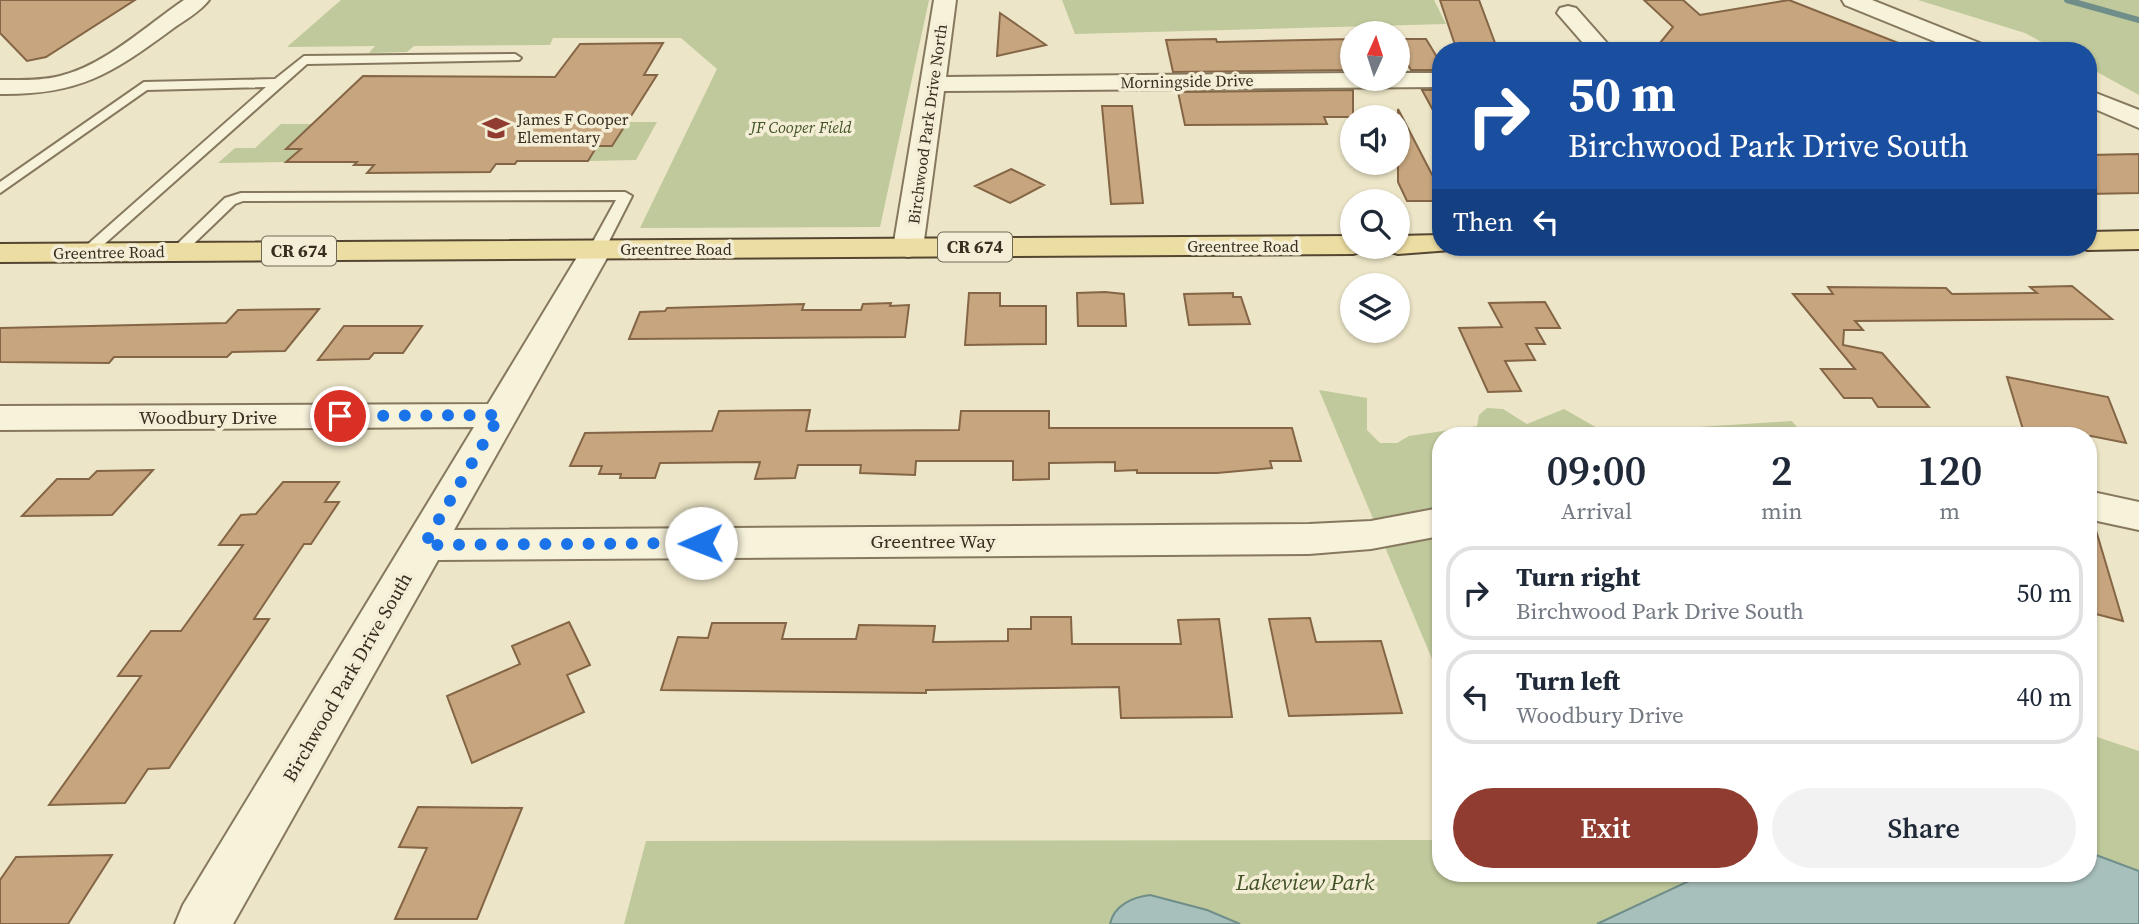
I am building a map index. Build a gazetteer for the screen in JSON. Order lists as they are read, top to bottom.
{
  "streets": {
    "main road": ["Greentree Road", "CR 674"],
    "street": [
      "Morningside Drive",
      "Birchwood Park Drive North",
      "Woodbury Drive",
      "Greentree Way",
      "Birchwood Park Drive South"
    ]
  },
  "crossings": [
    ["Morningside Drive", "Birchwood Park Drive North"],
    ["Birchwood Park Drive North", "Greentree Road"],
    ["Greentree Road", "Birchwood Park Drive South"],
    ["Woodbury Drive", "Birchwood Park Drive South"],
    ["Greentree Way", "Birchwood Park Drive South"]
  ],
  "parks": ["JF Cooper Field", "Lakeview Park"],
  "places": {
    "school or university": ["James F Cooper Elementary"]
  },
  "north": "top",
  "page": {
    "turn": ["50 m", "Birchwood Park Drive South"],
    "then": "Then",
    "eta": [
      "09:00",
      "Arrival",
      "2",
      "min",
      "120",
      "m"
    ],
    "list": [
      {
        "name": "Turn right",
        "note": "Birchwood Park Drive South",
        "value": "50 m"
      },
      {
        "name": "Turn left",
        "note": "Woodbury Drive",
        "value": "40 m"
      }
    ],
    "buttons": ["Exit", "Share"]
  }
}
